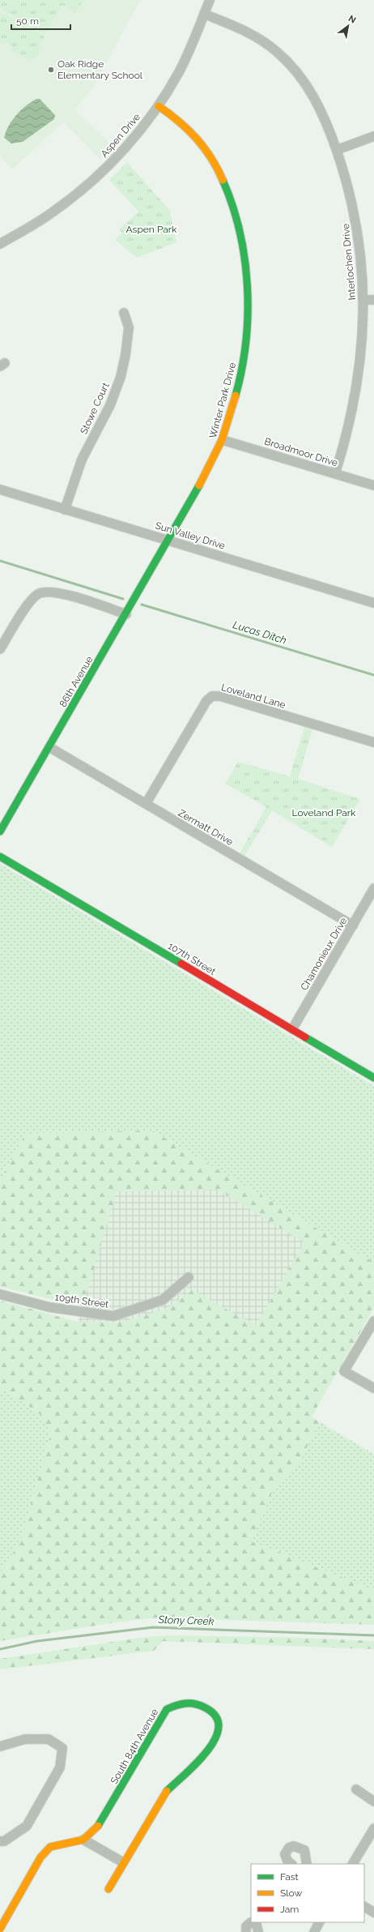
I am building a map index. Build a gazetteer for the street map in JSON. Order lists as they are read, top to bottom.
{
  "streets": {
    "street": [
      "Aspen Drive",
      "Interlochen Drive",
      "Winter Park Drive",
      "Stowe Court",
      "Broadmoor Drive",
      "Sun Valley Drive",
      "86th Avenue",
      "Loveland Lane",
      "Zermatt Drive",
      "Chamonieux Drive",
      "107th Street",
      "109th Street",
      "South 84th Avenue"
    ]
  },
  "crossings": [
    ["Aspen Drive", "Interlochen Drive"],
    ["Aspen Drive", "Winter Park Drive"],
    ["Interlochen Drive", "Broadmoor Drive"],
    ["Winter Park Drive", "Broadmoor Drive"],
    ["Winter Park Drive", "Sun Valley Drive"],
    ["Winter Park Drive", "86th Avenue"],
    ["Stowe Court", "Sun Valley Drive"],
    ["Sun Valley Drive", "86th Avenue"],
    ["86th Avenue", "Zermatt Drive"],
    ["Loveland Lane", "Zermatt Drive"],
    ["Zermatt Drive", "Chamonieux Drive"],
    ["Chamonieux Drive", "107th Street"]
  ],
  "water": ["Lucas Ditch", "Stony Creek"],
  "parks": ["Aspen Park", "Loveland Park"],
  "places": ["Oak Ridge Elementary School"],
  "legend": ["Fast", "Slow", "Jam"],
  "scale_bar": "50 m",
  "north": "top right"
}
